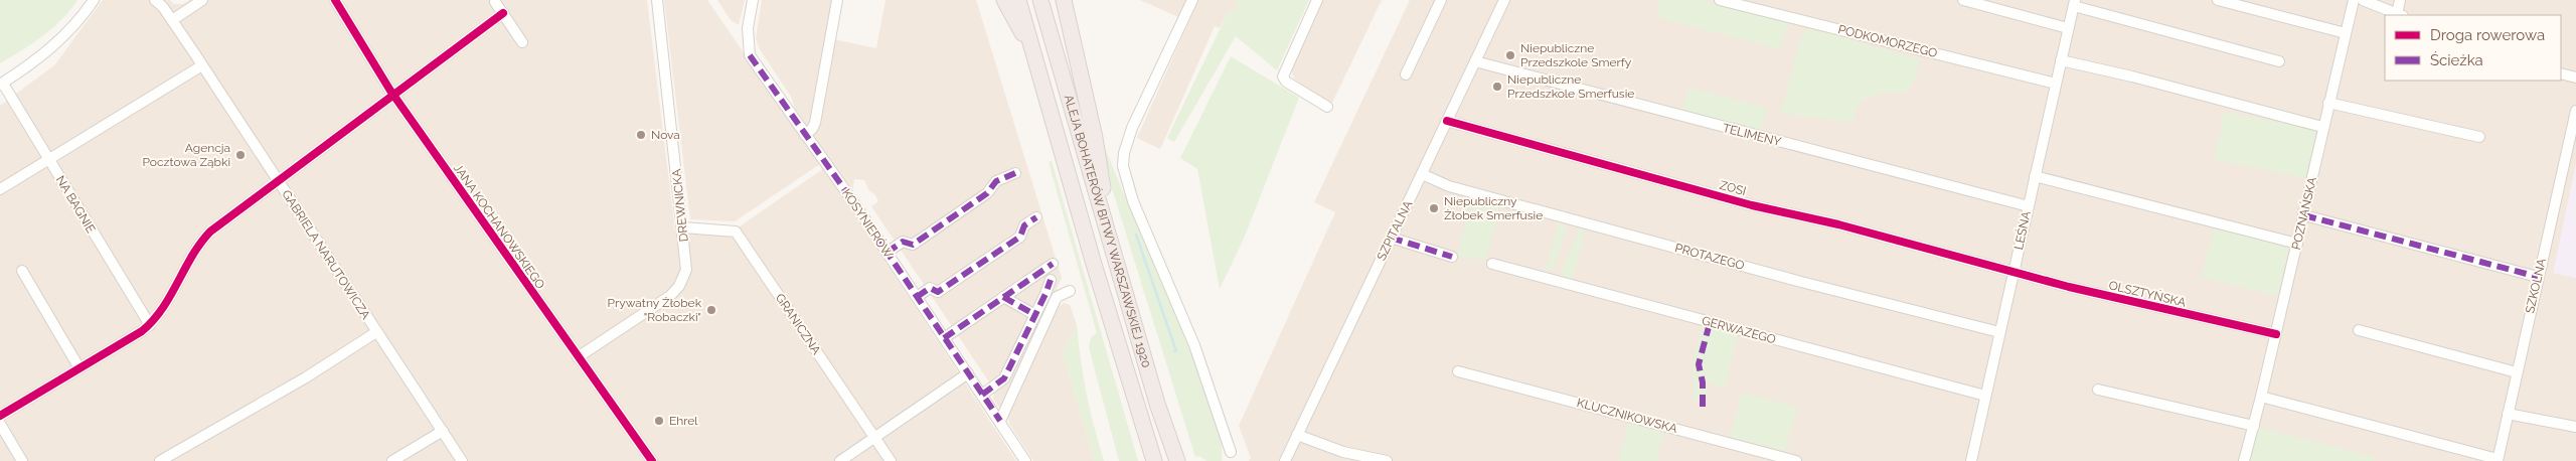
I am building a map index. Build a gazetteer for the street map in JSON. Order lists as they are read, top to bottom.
{
  "streets": {
    "highway": ["ALEJA BOHATERÓW BITWY WARSZAWSKIEJ 1920"],
    "street": [
      "PODKOMORZEGO",
      "TELIMENY",
      "ZOSI",
      "NA BAGNIE",
      "DREWNICKA",
      "POZNAŃSKA",
      "KOSYNIERÓW",
      "JANA KOCHANOWSKIEGO",
      "SZPITALNA",
      "LEŚNA",
      "GABRIELA NARUTOWICZA",
      "PROTAZEGO",
      "SZKOLNA",
      "OLSZTYŃSKA",
      "GRANICZNA",
      "GERWAZEGO",
      "KLUCZNIKOWSKA"
    ]
  },
  "crossings": [
    ["PODKOMORZEGO", "LEŚNA"],
    ["TELIMENY", "SZPITALNA"],
    ["TELIMENY", "LEŚNA"],
    ["ZOSI", "SZPITALNA"],
    ["ZOSI", "LEŚNA"],
    ["ZOSI", "OLSZTYŃSKA"],
    ["DREWNICKA", "JANA KOCHANOWSKIEGO"],
    ["DREWNICKA", "GRANICZNA"],
    ["POZNAŃSKA", "OLSZTYŃSKA"],
    ["SZPITALNA", "PROTAZEGO"],
    ["LEŚNA", "PROTAZEGO"],
    ["LEŚNA", "OLSZTYŃSKA"],
    ["LEŚNA", "GERWAZEGO"]
  ],
  "places": [
    "Niepubliczne Przedszkole Smerfy",
    "Niepubliczne Przedszkole Smerfusie",
    "Nova",
    "Agencja Pocztowa Ząbki",
    "Niepubliczny Żłobek Smerfusie",
    "Prywatny Żłobek \"Robaczki\"",
    "Ehrel"
  ],
  "legend": ["Droga rowerowa", "Ścieżka"]
}
